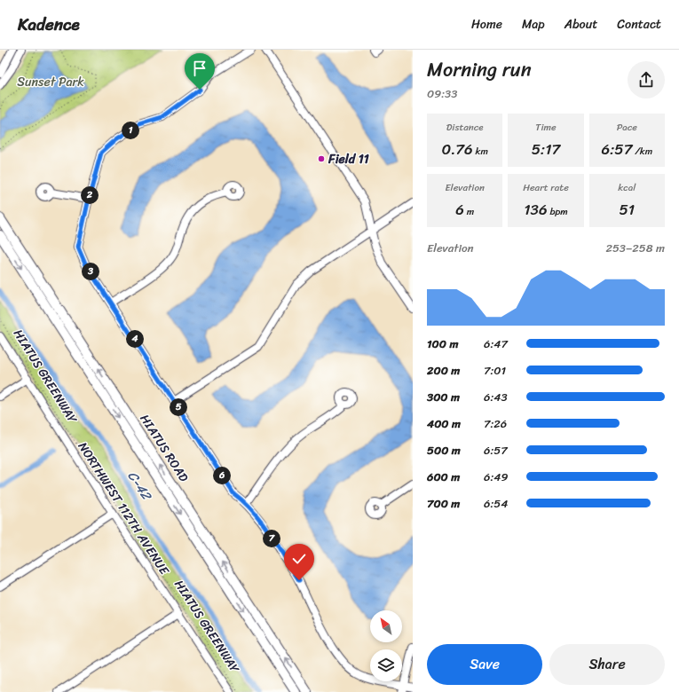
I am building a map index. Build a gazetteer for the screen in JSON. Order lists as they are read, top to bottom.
{
  "streets": {
    "main road": ["HIATUS ROAD"],
    "street": ["NORTHWEST 112TH AVENUE"],
    "path": ["HIATUS GREENWAY"]
  },
  "water": ["C-42"],
  "parks": ["Sunset Park"],
  "places": ["Field 11"],
  "north": "top left",
  "page": {
    "header": "Kadence",
    "nav": [
      "Home",
      "Map",
      "About",
      "Contact"
    ],
    "heading": ["Morning run", "09:33"],
    "stats": [
      ["Distance", "0.76 km"],
      ["Time", "5:17"],
      ["Pace", "6:57 /km"],
      ["Elevation", "6 m"],
      ["Heart rate", "136 bpm"],
      ["kcal", "51"]
    ],
    "pins": [
      "1",
      "2",
      "3",
      "4",
      "5",
      "6",
      "7"
    ],
    "chart": ["Elevation", "253–258 m"],
    "list": [
      {
        "name": "100 m",
        "note": "6:47"
      },
      {
        "name": "200 m",
        "note": "7:01"
      },
      {
        "name": "300 m",
        "note": "6:43"
      },
      {
        "name": "400 m",
        "note": "7:26"
      },
      {
        "name": "500 m",
        "note": "6:57"
      },
      {
        "name": "600 m",
        "note": "6:49"
      },
      {
        "name": "700 m",
        "note": "6:54"
      }
    ],
    "buttons": ["Save", "Share"]
  }
}
